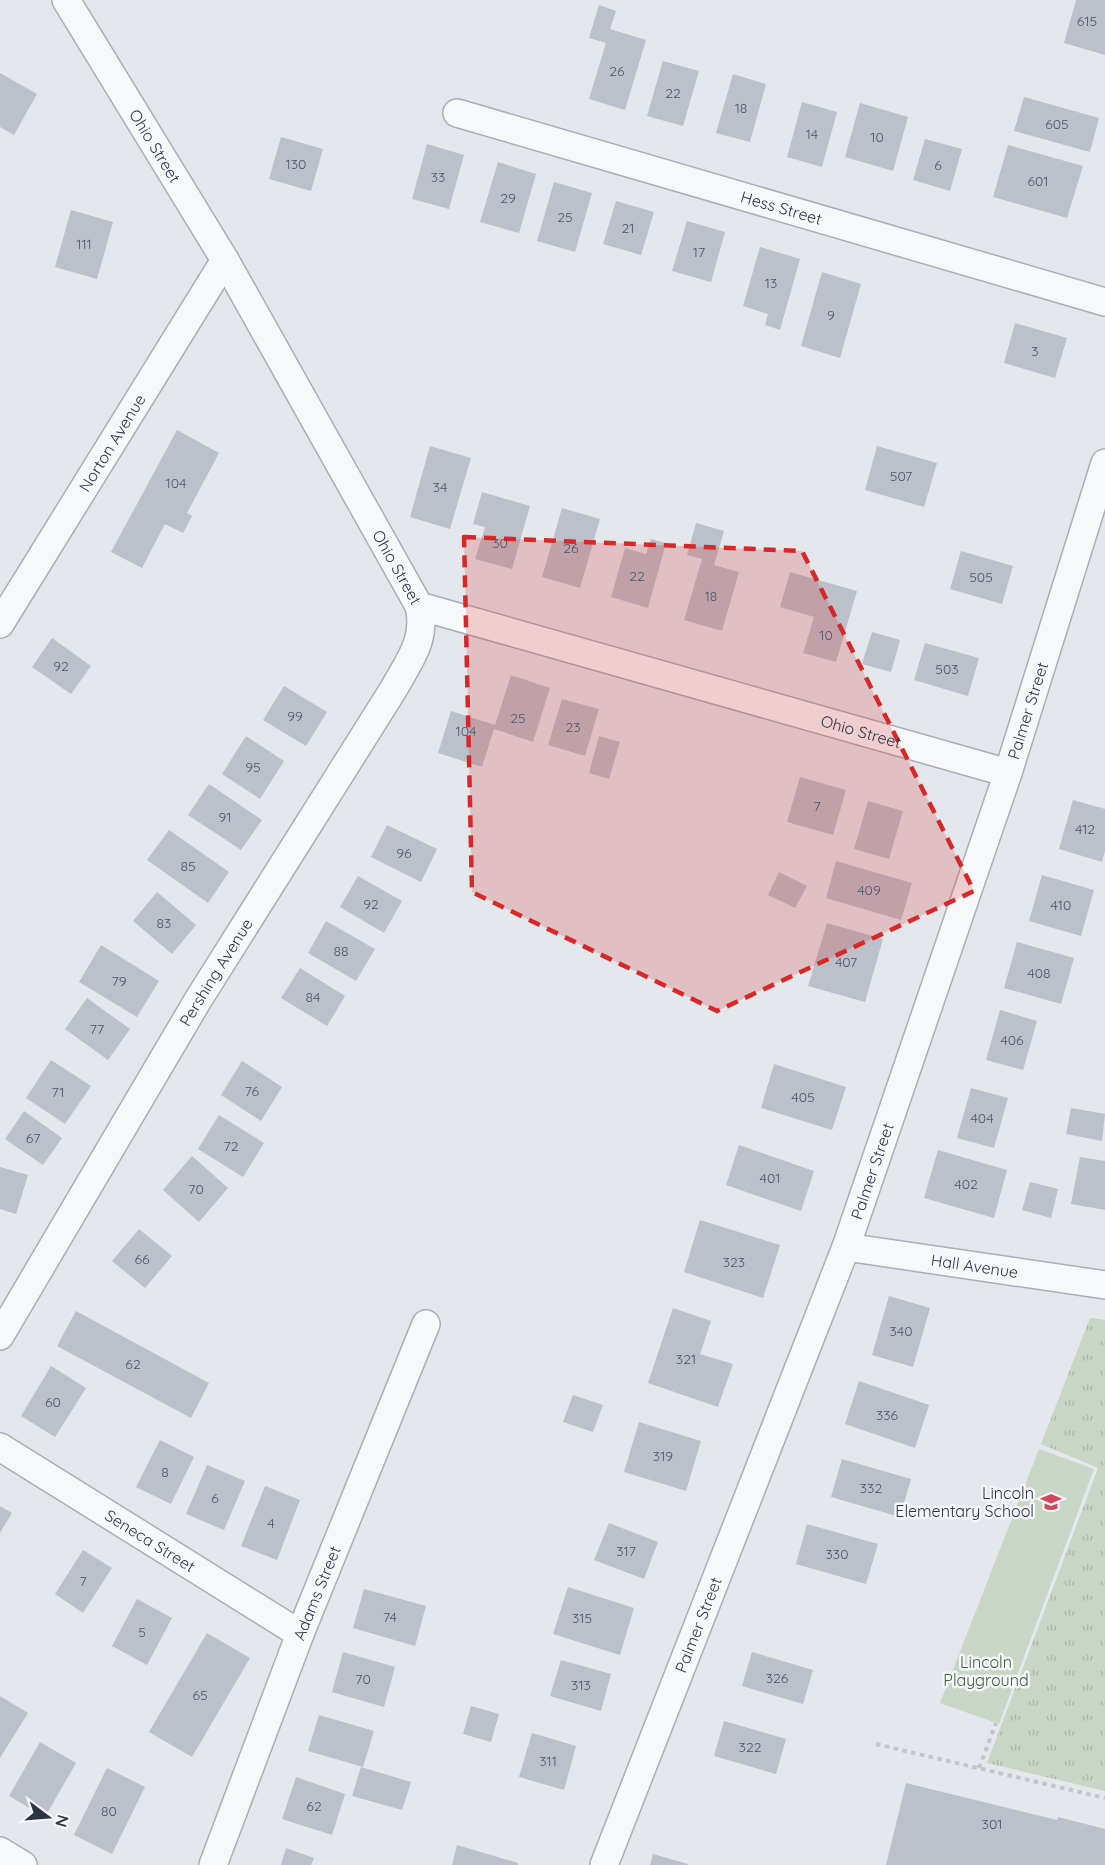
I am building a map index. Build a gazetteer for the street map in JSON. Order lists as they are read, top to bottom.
{
  "streets": {
    "street": [
      "Ohio Street",
      "Hess Street",
      "Norton Avenue",
      "Palmer Street",
      "Pershing Avenue",
      "Hall Avenue",
      "Seneca Street",
      "Adams Street"
    ]
  },
  "crossings": [
    ["Ohio Street", "Norton Avenue"],
    ["Ohio Street", "Palmer Street"],
    ["Ohio Street", "Pershing Avenue"],
    ["Palmer Street", "Hall Avenue"],
    ["Seneca Street", "Adams Street"]
  ],
  "parks": ["Lincoln Playground"],
  "places": {
    "school or university": ["Lincoln Elementary School"]
  },
  "house_numbers": [
    "615",
    "26",
    "22",
    "18",
    "605",
    "14",
    "10",
    "130",
    "6",
    "33",
    "601",
    "29",
    "25",
    "21",
    "111",
    "17",
    "13",
    "9",
    "3",
    "507",
    "104",
    "34",
    "30",
    "26",
    "22",
    "505",
    "18",
    "10",
    "92",
    "503",
    "99",
    "25",
    "23",
    "104",
    "95",
    "7",
    "91",
    "412",
    "96",
    "85",
    "409",
    "92",
    "410",
    "83",
    "88",
    "407",
    "408",
    "79",
    "84",
    "77",
    "406",
    "76",
    "71",
    "405",
    "404",
    "67",
    "72",
    "401",
    "402",
    "70",
    "66",
    "323",
    "340",
    "321",
    "62",
    "60",
    "336",
    "319",
    "8",
    "332",
    "6",
    "4",
    "317",
    "330",
    "7",
    "74",
    "315",
    "5",
    "326",
    "70",
    "313",
    "65",
    "322",
    "311",
    "62",
    "80",
    "301"
  ],
  "north": "right"
}
